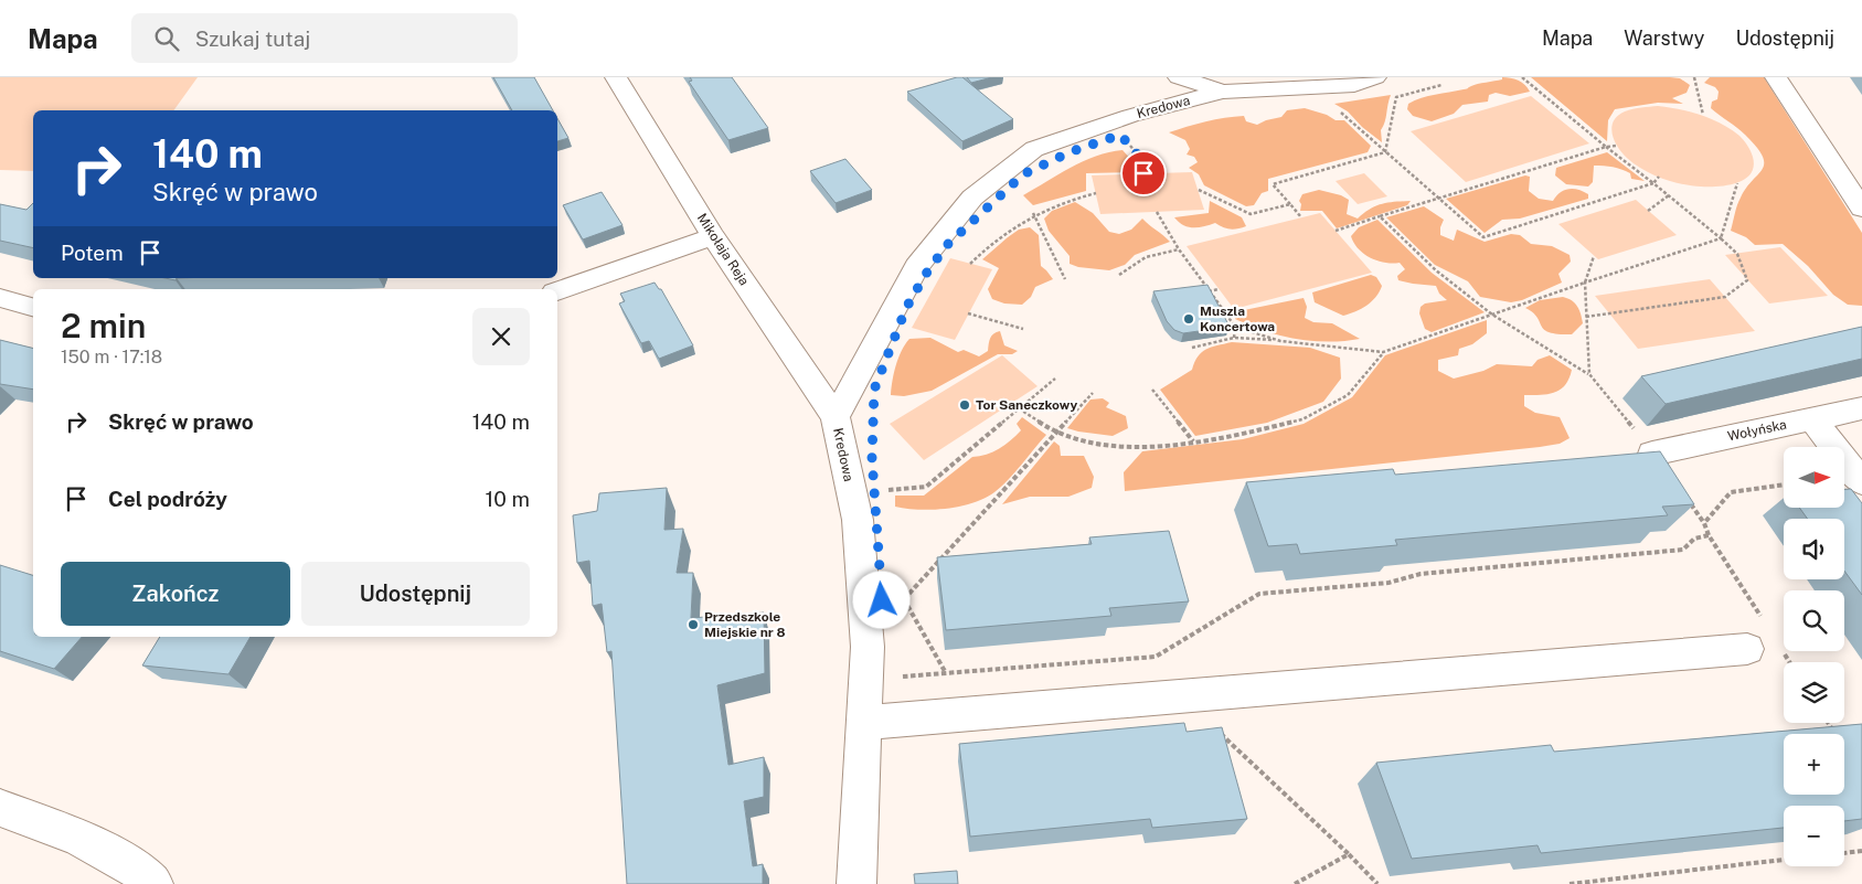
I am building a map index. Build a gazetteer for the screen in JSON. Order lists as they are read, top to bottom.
{
  "streets": {
    "street": ["Kredowa", "Mikołaja Reja", "Wołyńska"]
  },
  "crossings": [
    ["Kredowa", "Mikołaja Reja"]
  ],
  "places": ["Muszla Koncertowa", "Tor Saneczkowy", "Przedszkole Miejskie nr 8"],
  "north": "right",
  "page": {
    "header": "Mapa",
    "search": "Szukaj tutaj",
    "nav": ["Mapa", "Warstwy", "Udostępnij"],
    "turn": ["140 m", "Skręć w prawo"],
    "then": "Potem",
    "heading": ["2 min", "150 m · 17:18"],
    "list": [
      {
        "name": "Skręć w prawo",
        "value": "140 m"
      },
      {
        "name": "Cel podróży",
        "value": "10 m"
      }
    ],
    "map_buttons": ["+", "−"],
    "buttons": ["Zakończ", "Udostępnij"]
  }
}
